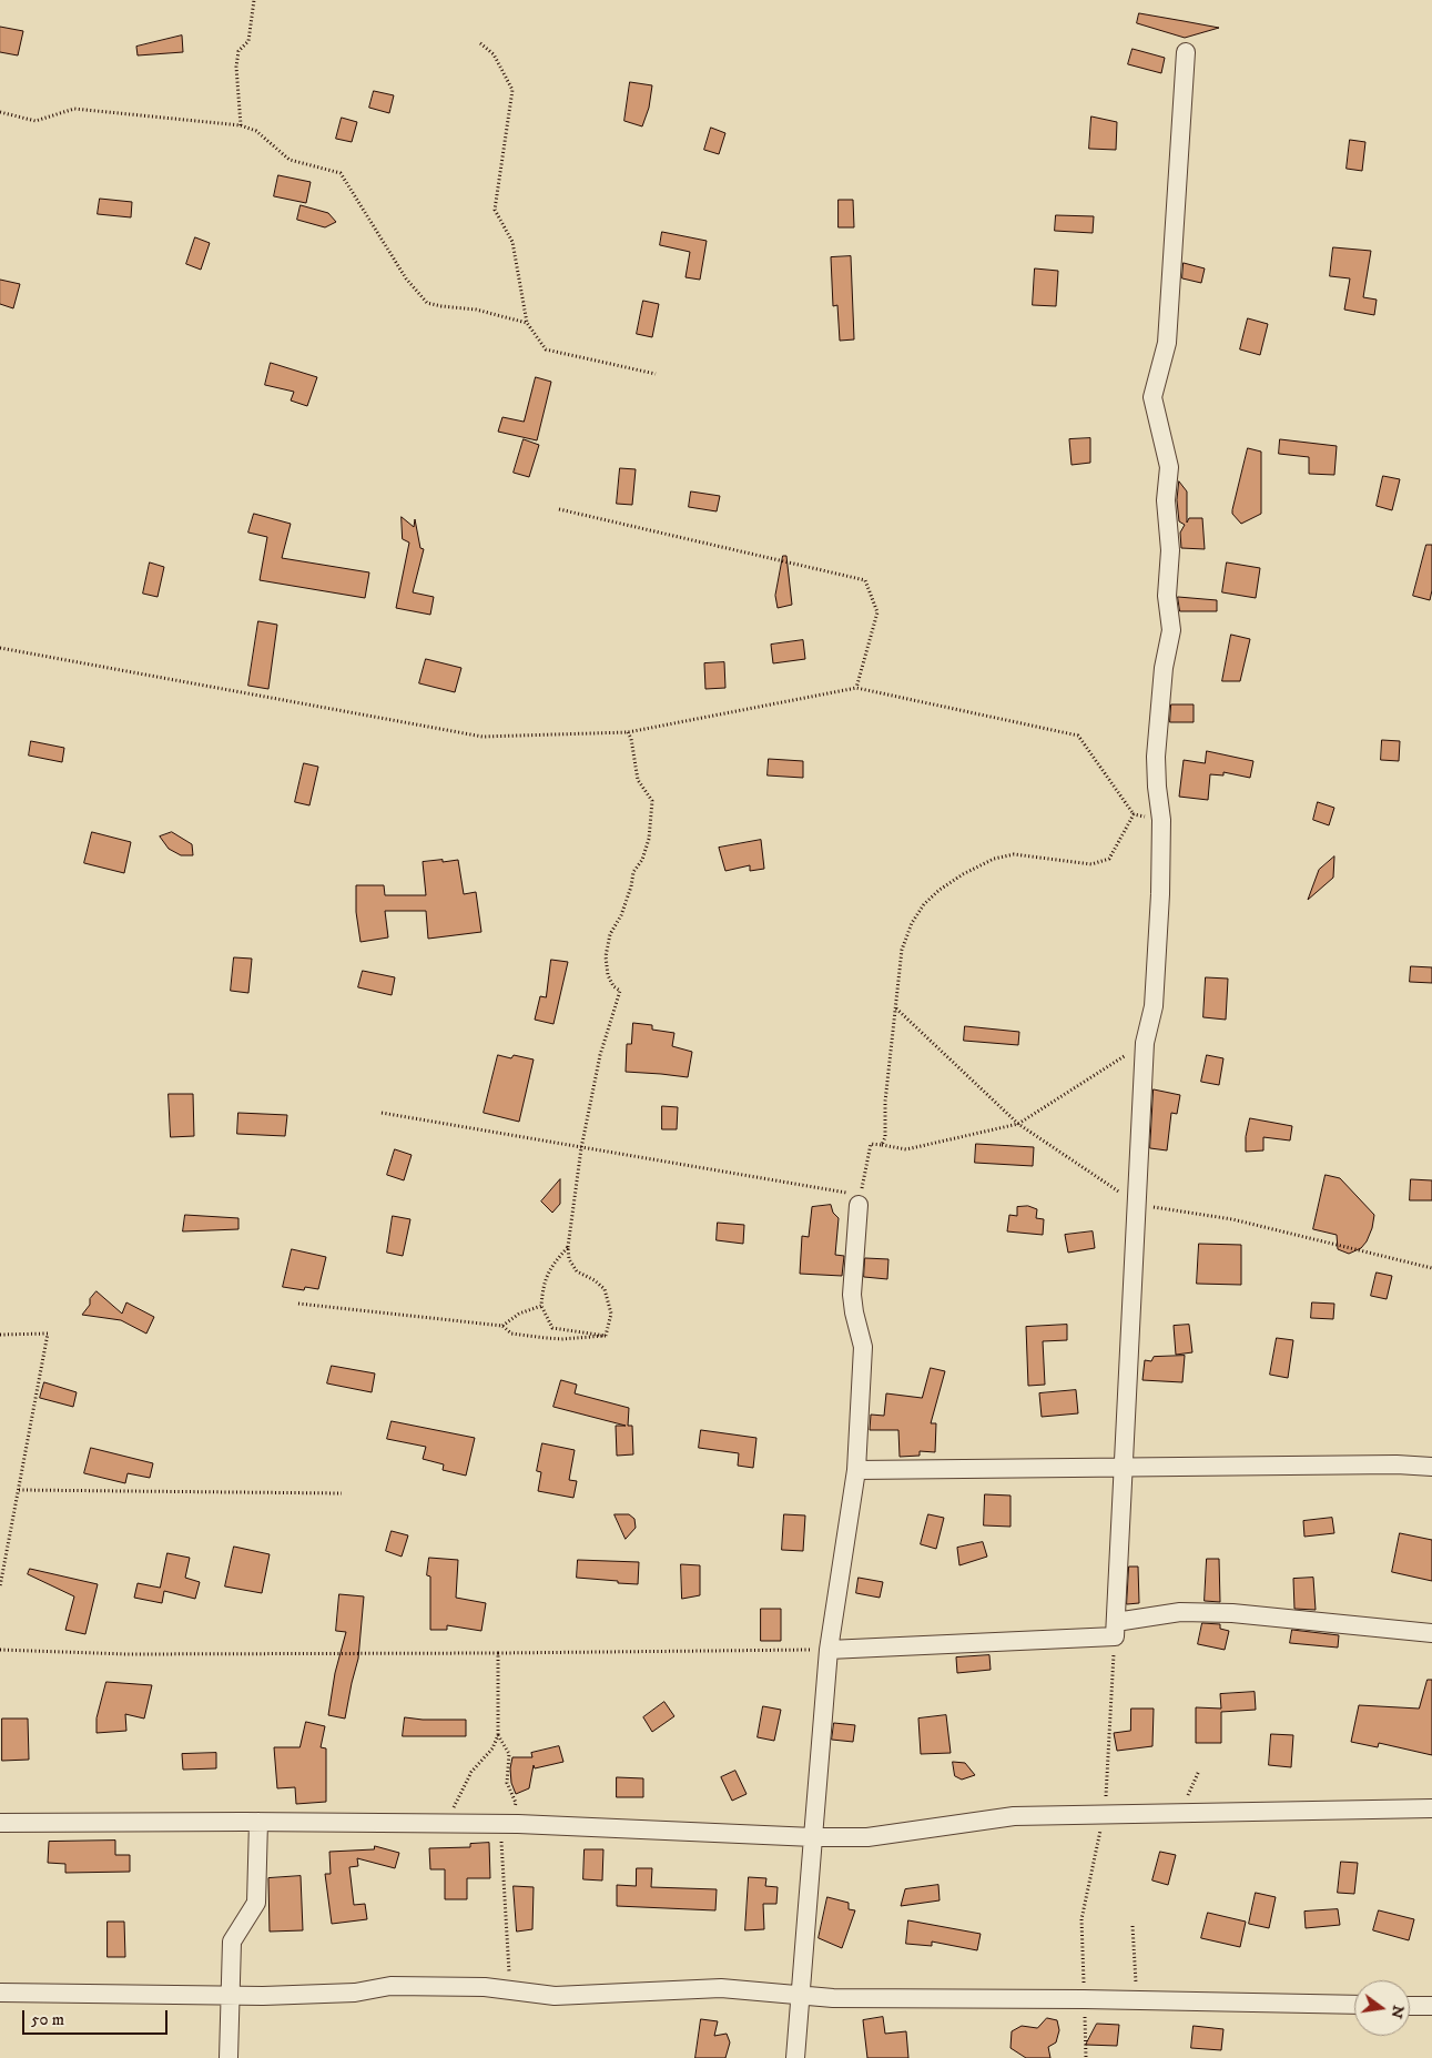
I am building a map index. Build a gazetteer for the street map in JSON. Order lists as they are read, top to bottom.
{
  "scale_bar": "50 m",
  "north": "right"
}
